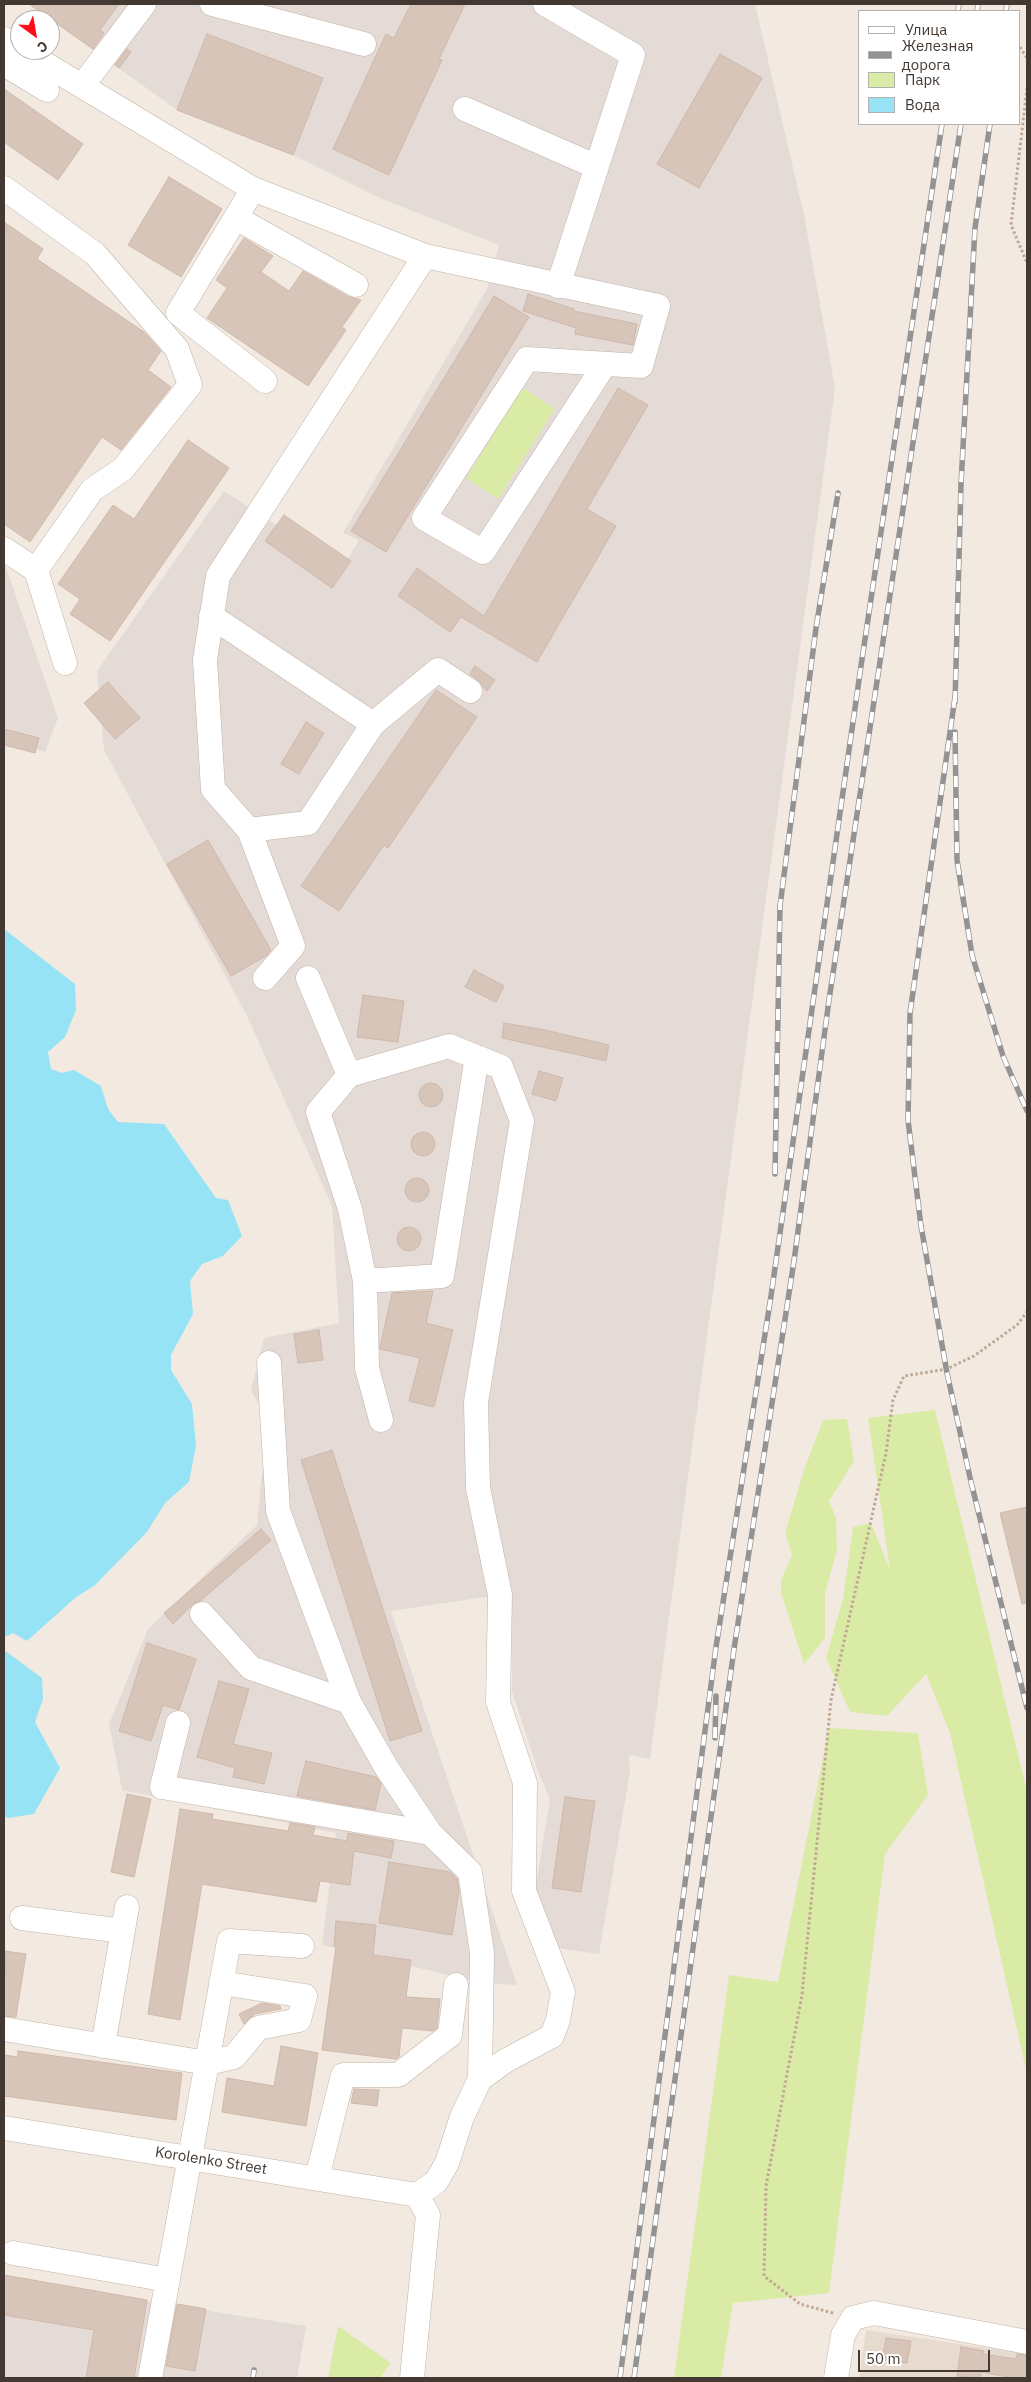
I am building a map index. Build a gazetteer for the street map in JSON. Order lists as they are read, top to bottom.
{
  "streets": {
    "street": ["Korolenko Street"]
  },
  "legend": [
    "Улица",
    "Железная дорога",
    "Парк",
    "Вода"
  ],
  "scale_bar": "50 m",
  "north": "bottom right"
}
